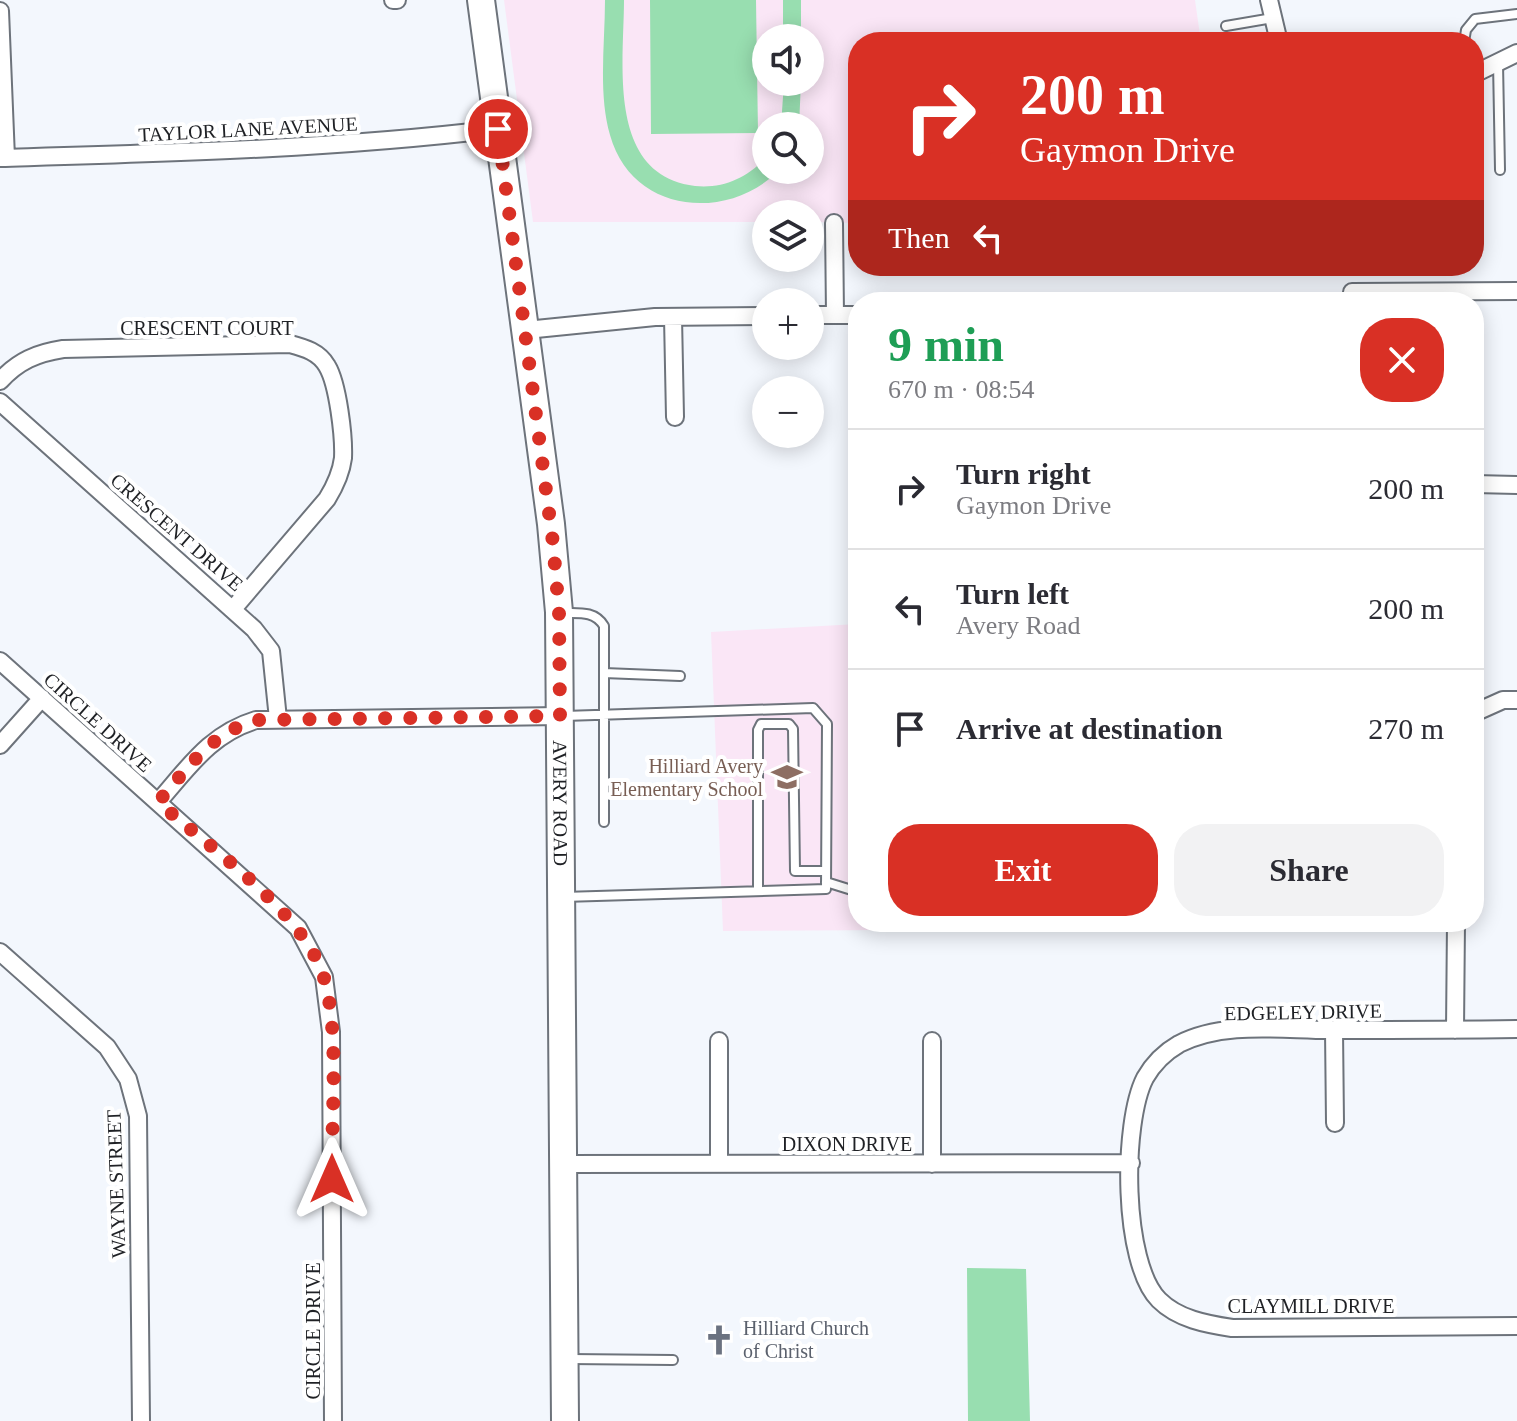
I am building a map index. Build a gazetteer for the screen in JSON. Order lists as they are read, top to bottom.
{
  "streets": {
    "main road": ["AVERY ROAD"],
    "street": [
      "TAYLOR LANE AVENUE",
      "CRESCENT COURT",
      "CRESCENT DRIVE",
      "CIRCLE DRIVE",
      "EDGELEY DRIVE",
      "DIXON DRIVE",
      "WAYNE STREET",
      "CLAYMILL DRIVE"
    ]
  },
  "crossings": [
    ["TAYLOR LANE AVENUE", "AVERY ROAD"],
    ["CRESCENT COURT", "CRESCENT DRIVE"],
    ["AVERY ROAD", "DIXON DRIVE"],
    ["EDGELEY DRIVE", "DIXON DRIVE"],
    ["EDGELEY DRIVE", "CLAYMILL DRIVE"],
    ["DIXON DRIVE", "CLAYMILL DRIVE"]
  ],
  "places": {
    "school or university": ["Hilliard Avery Elementary School"],
    "church": ["Hilliard Church of Christ"]
  },
  "page": {
    "map_buttons": ["+", "−"],
    "turn": ["200 m", "Gaymon Drive"],
    "then": "Then",
    "heading": ["9 min", "670 m · 08:54"],
    "list": [
      {
        "name": "Turn right",
        "note": "Gaymon Drive",
        "value": "200 m"
      },
      {
        "name": "Turn left",
        "note": "Avery Road",
        "value": "200 m"
      },
      {
        "name": "Arrive at destination",
        "value": "270 m"
      }
    ],
    "buttons": ["Exit", "Share"]
  }
}
